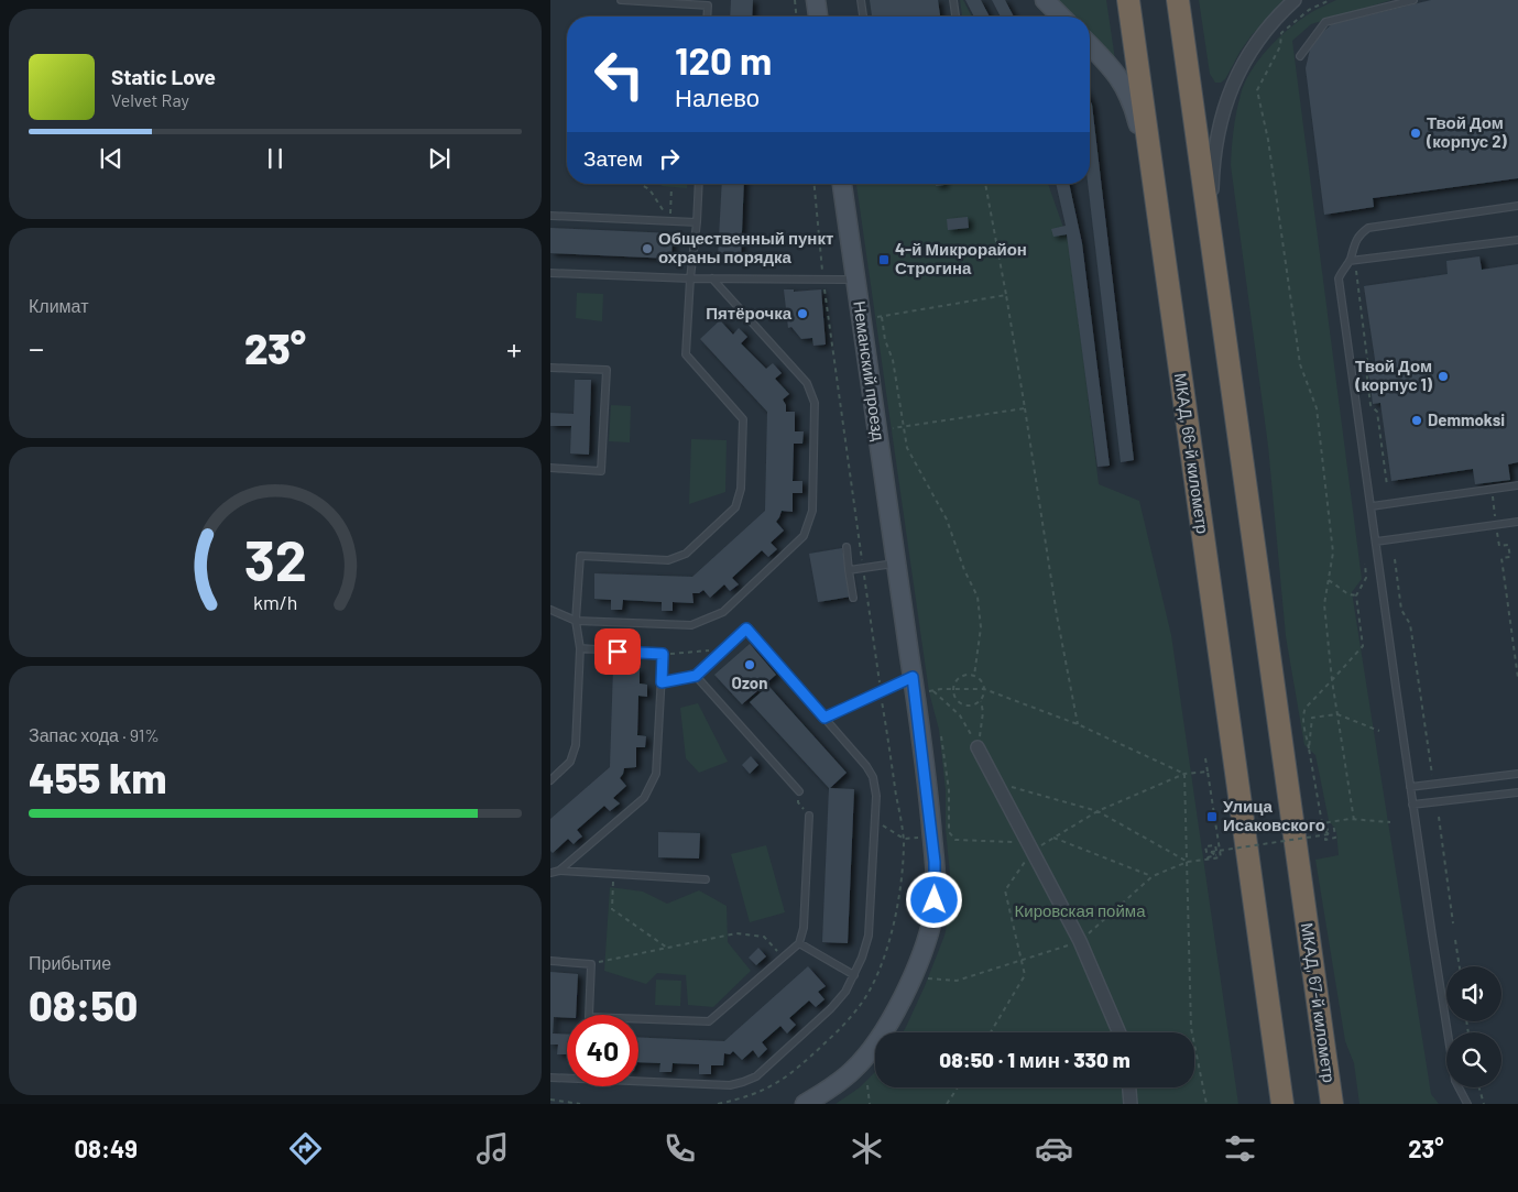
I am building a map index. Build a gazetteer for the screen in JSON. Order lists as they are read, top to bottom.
{
  "streets": {
    "highway": ["МКАД, 66-й километр", "МКАД, 67-й километр"],
    "street": ["Неманский проезд"]
  },
  "parks": ["Кировская пойма"],
  "places": {
    "other": [
      "Твой Дом (корпус 2)",
      "Общественный пункт охраны порядка",
      "Пятёрочка",
      "Твой Дом (корпус 1)",
      "Demmoksi",
      "Ozon"
    ],
    "transit": ["4-й Микрорайон Строгина", "Улица Исаковского"]
  },
  "page": {
    "turn": ["120 m", "Налево"],
    "song": ["Static Love", "Velvet Ray"],
    "then": "Затем",
    "tile": [
      "Климат",
      ["Запас хода · 91%", "455 km"],
      ["Прибытие", "08:50"]
    ],
    "heat": ["−", "23°", "+"],
    "limit": "40",
    "trip": "08:50 · 1 мин · 330 m",
    "tabs": ["08:49", "23°"],
    "gauge": ["32", "km/h"]
  }
}
